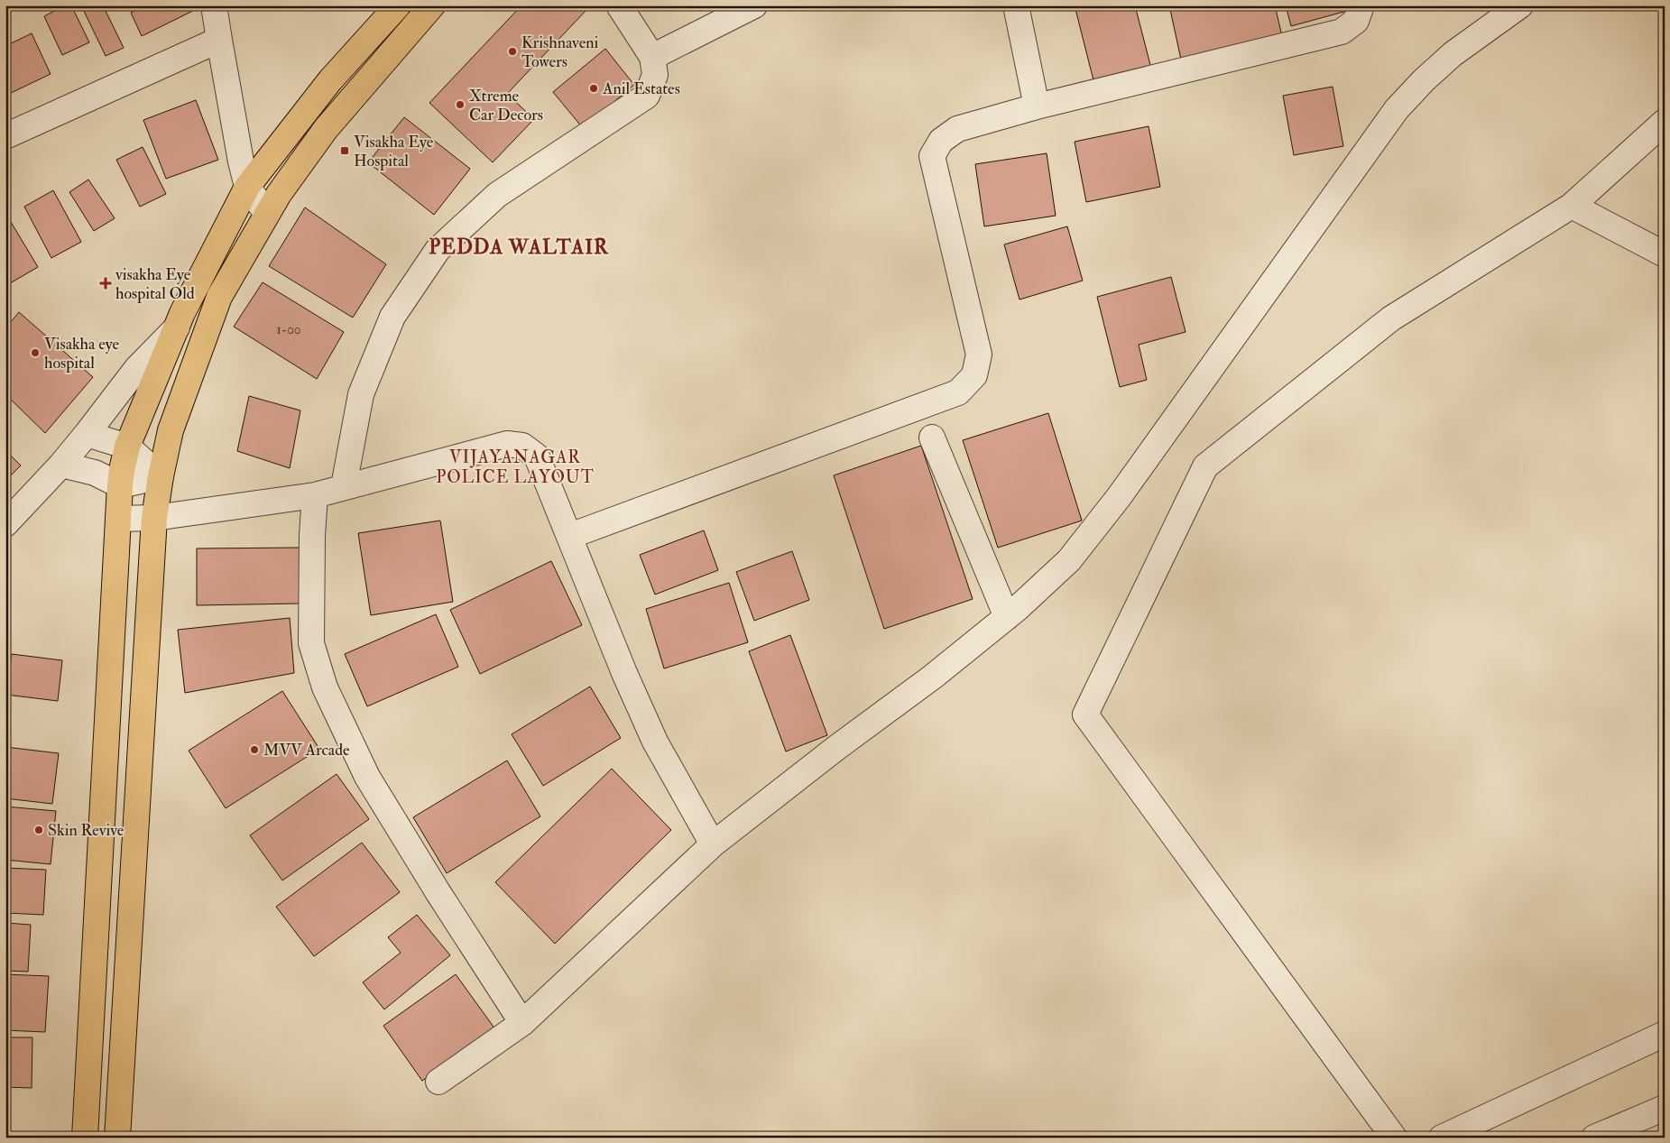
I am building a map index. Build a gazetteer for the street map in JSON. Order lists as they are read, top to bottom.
{
  "districts": ["PEDDA WALTAIR", "VIJAYANAGAR POLICE LAYOUT"],
  "places": {
    "other": [
      "Krishnaveni Towers",
      "Anil Estates",
      "Xtreme Car Decors",
      "Visakha eye hospital",
      "MVV Arcade",
      "Skin Revive"
    ],
    "transit": ["Visakha Eye Hospital"],
    "health": ["visakha Eye hospital Old"]
  },
  "house_numbers": ["1-00"]
}
